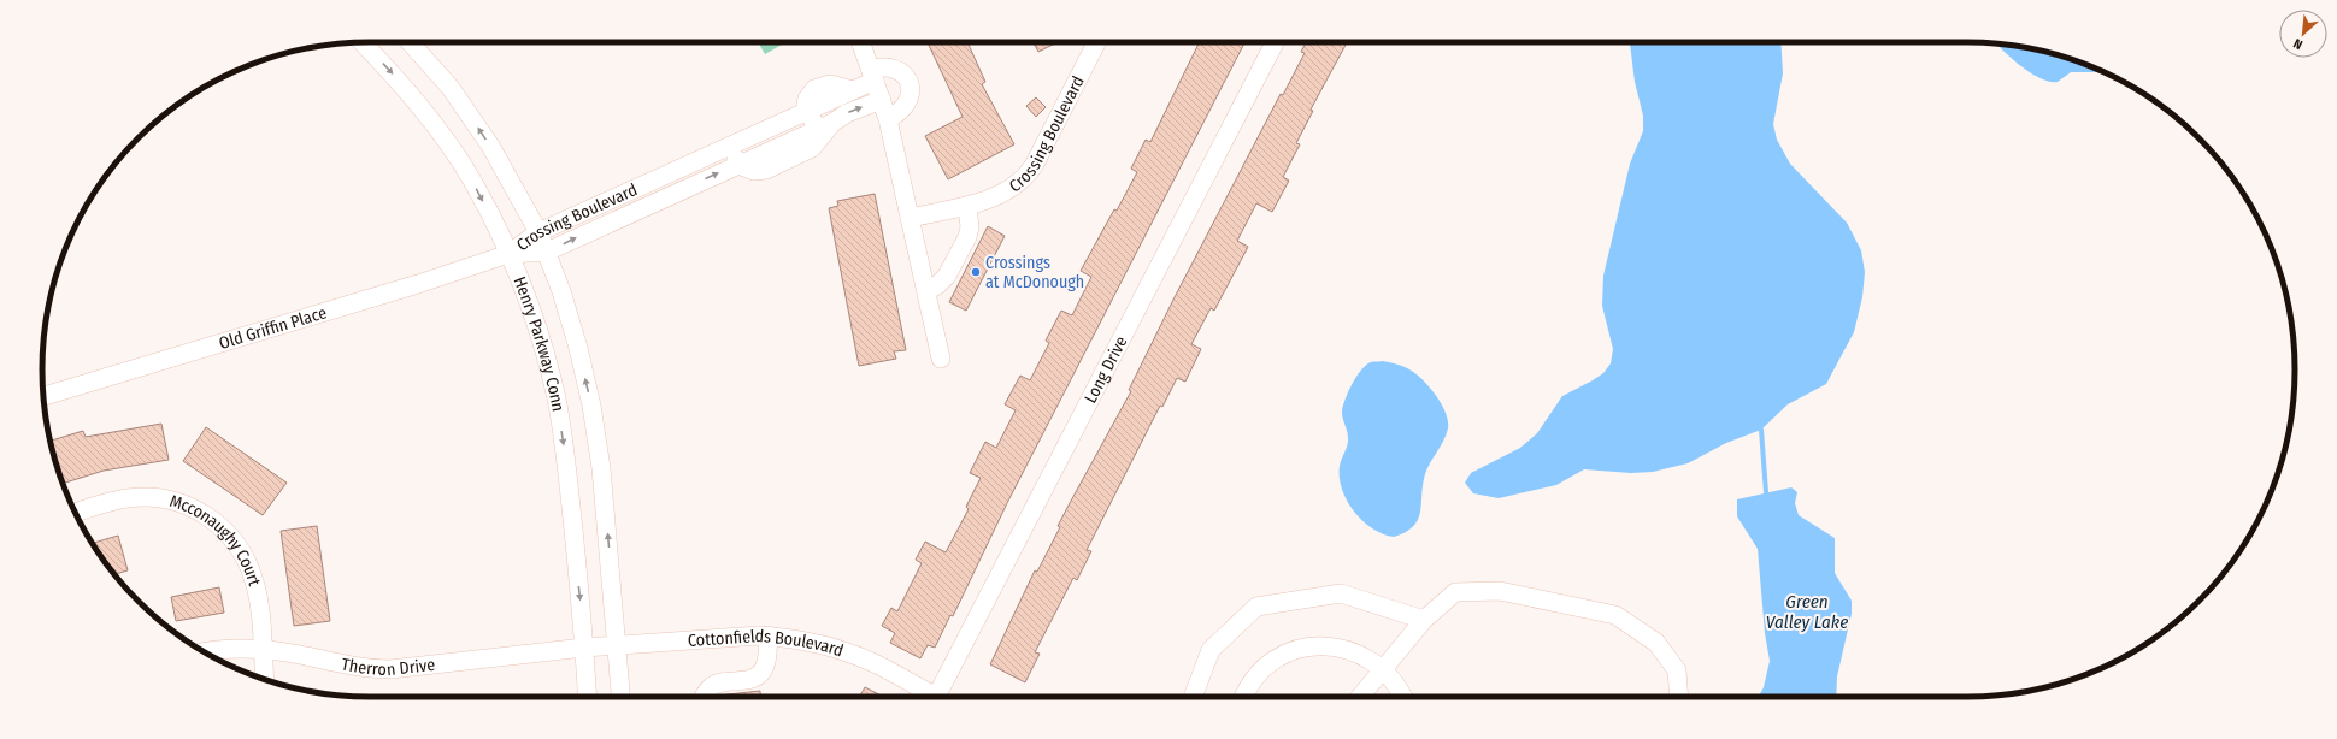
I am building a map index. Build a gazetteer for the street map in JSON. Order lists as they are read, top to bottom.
{
  "streets": {
    "street": [
      "Crossing Boulevard",
      "Old Griffin Place",
      "Henry Parkway Conn",
      "Long Drive",
      "Mcconaughy Court",
      "Cottonfields Boulevard",
      "Therron Drive"
    ]
  },
  "crossings": [
    ["Crossing Boulevard", "Old Griffin Place"],
    ["Crossing Boulevard", "Henry Parkway Conn"],
    ["Old Griffin Place", "Henry Parkway Conn"],
    ["Henry Parkway Conn", "Cottonfields Boulevard"],
    ["Henry Parkway Conn", "Therron Drive"],
    ["Mcconaughy Court", "Therron Drive"],
    ["Cottonfields Boulevard", "Therron Drive"]
  ],
  "water": ["Green Valley Lake"],
  "places": ["Crossings at McDonough"],
  "north": "bottom left"
}
